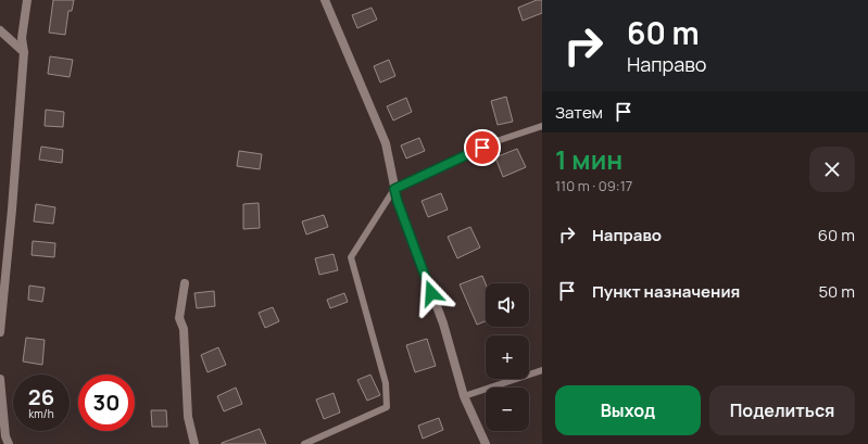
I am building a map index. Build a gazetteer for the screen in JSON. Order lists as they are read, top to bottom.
{
  "page": {
    "turn": ["60 m", "Направо"],
    "then": "Затем",
    "heading": ["1 мин", "110 m · 09:17"],
    "list": [
      {
        "name": "Направо",
        "value": "60 m"
      },
      {
        "name": "Пункт назначения",
        "value": "50 m"
      }
    ],
    "map_buttons": ["+", "−"],
    "speed": "26 km/h",
    "limit": "30",
    "buttons": ["Выход", "Поделиться"]
  }
}
